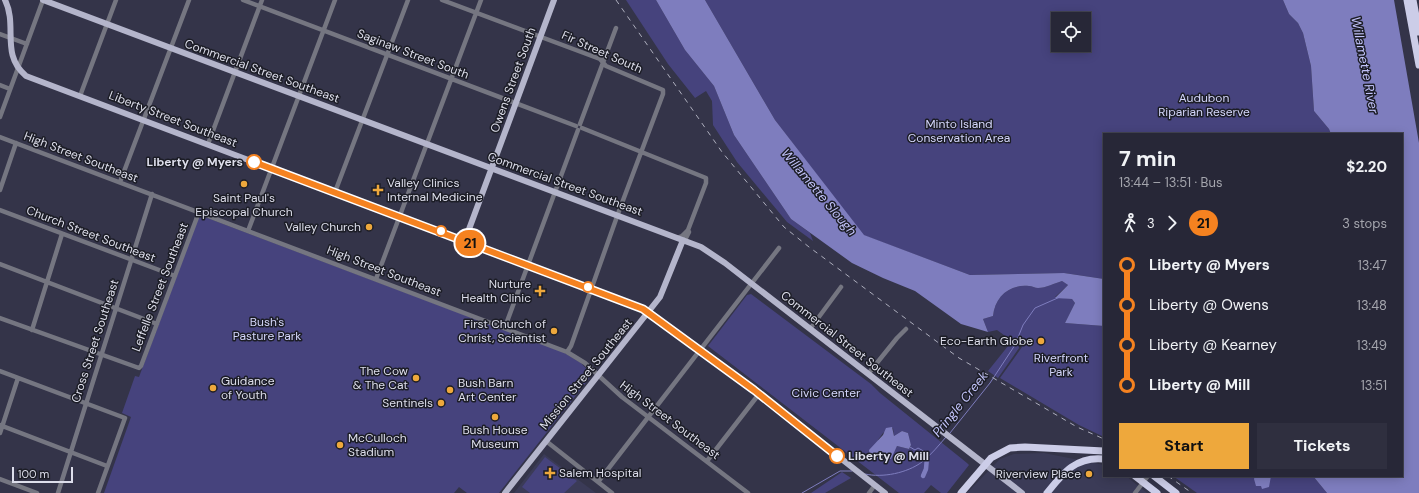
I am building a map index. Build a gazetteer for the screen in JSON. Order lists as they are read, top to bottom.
{
  "streets": {
    "main road": [
      "Commercial Street Southeast",
      "Owens Street South",
      "Liberty Street Southeast",
      "Mission Street Southeast"
    ],
    "street": [
      "Fir Street South",
      "Saginaw Street South",
      "High Street Southeast",
      "Church Street Southeast",
      "Leffelle Street Southeast",
      "Cross Street Southeast"
    ]
  },
  "crossings": [
    ["Fir Street South", "Saginaw Street South"],
    ["Fir Street South", "Owens Street South"],
    ["Saginaw Street South", "Commercial Street Southeast"],
    ["Saginaw Street South", "Owens Street South"],
    ["Saginaw Street South", "Mission Street Southeast"],
    ["Commercial Street Southeast", "Owens Street South"],
    ["Commercial Street Southeast", "Mission Street Southeast"],
    ["Owens Street South", "Liberty Street Southeast"],
    ["Liberty Street Southeast", "Mission Street Southeast"],
    ["High Street Southeast", "Leffelle Street Southeast"],
    ["High Street Southeast", "Cross Street Southeast"],
    ["High Street Southeast", "Mission Street Southeast"],
    ["Church Street Southeast", "Leffelle Street Southeast"],
    ["Church Street Southeast", "Cross Street Southeast"],
    ["Leffelle Street Southeast", "Cross Street Southeast"]
  ],
  "water": ["Willamette River", "Willamette Slough", "Pringle Creek"],
  "parks": [
    "Audubon Riparian Reserve",
    "Minto Island Conservation Area",
    "Bush's Pasture Park",
    "Riverfront Park",
    "Civic Center"
  ],
  "places": {
    "other": [
      "Liberty @ Myers",
      "Saint Paul's Episcopal Church",
      "Valley Church",
      "First Church of Christ, Scientist",
      "Eco-Earth Globe",
      "The Cow & The Cat",
      "Guidance of Youth",
      "Bush Barn Art Center",
      "Sentinels",
      "Bush House Museum",
      "McCulloch Stadium",
      "Liberty @ Mill",
      "Riverview Place"
    ],
    "health": ["Valley Clinics Internal Medicine", "Nurture Health Clinic", "Salem Hospital"]
  },
  "lines": ["bus line 21"],
  "scale_bar": "100 m",
  "page": {
    "on_map": "21",
    "heading": ["7 min", "13:44 – 13:51 · Bus", "$2.20"],
    "legs": ["3", "21", "3 stops"],
    "list": [
      {
        "name": "Liberty @ Myers",
        "value": "13:47"
      },
      {
        "name": "Liberty @ Owens",
        "value": "13:48"
      },
      {
        "name": "Liberty @ Kearney",
        "value": "13:49"
      },
      {
        "name": "Liberty @ Mill",
        "value": "13:51"
      }
    ],
    "buttons": ["Start", "Tickets"],
    "scale": "100 m"
  }
}
